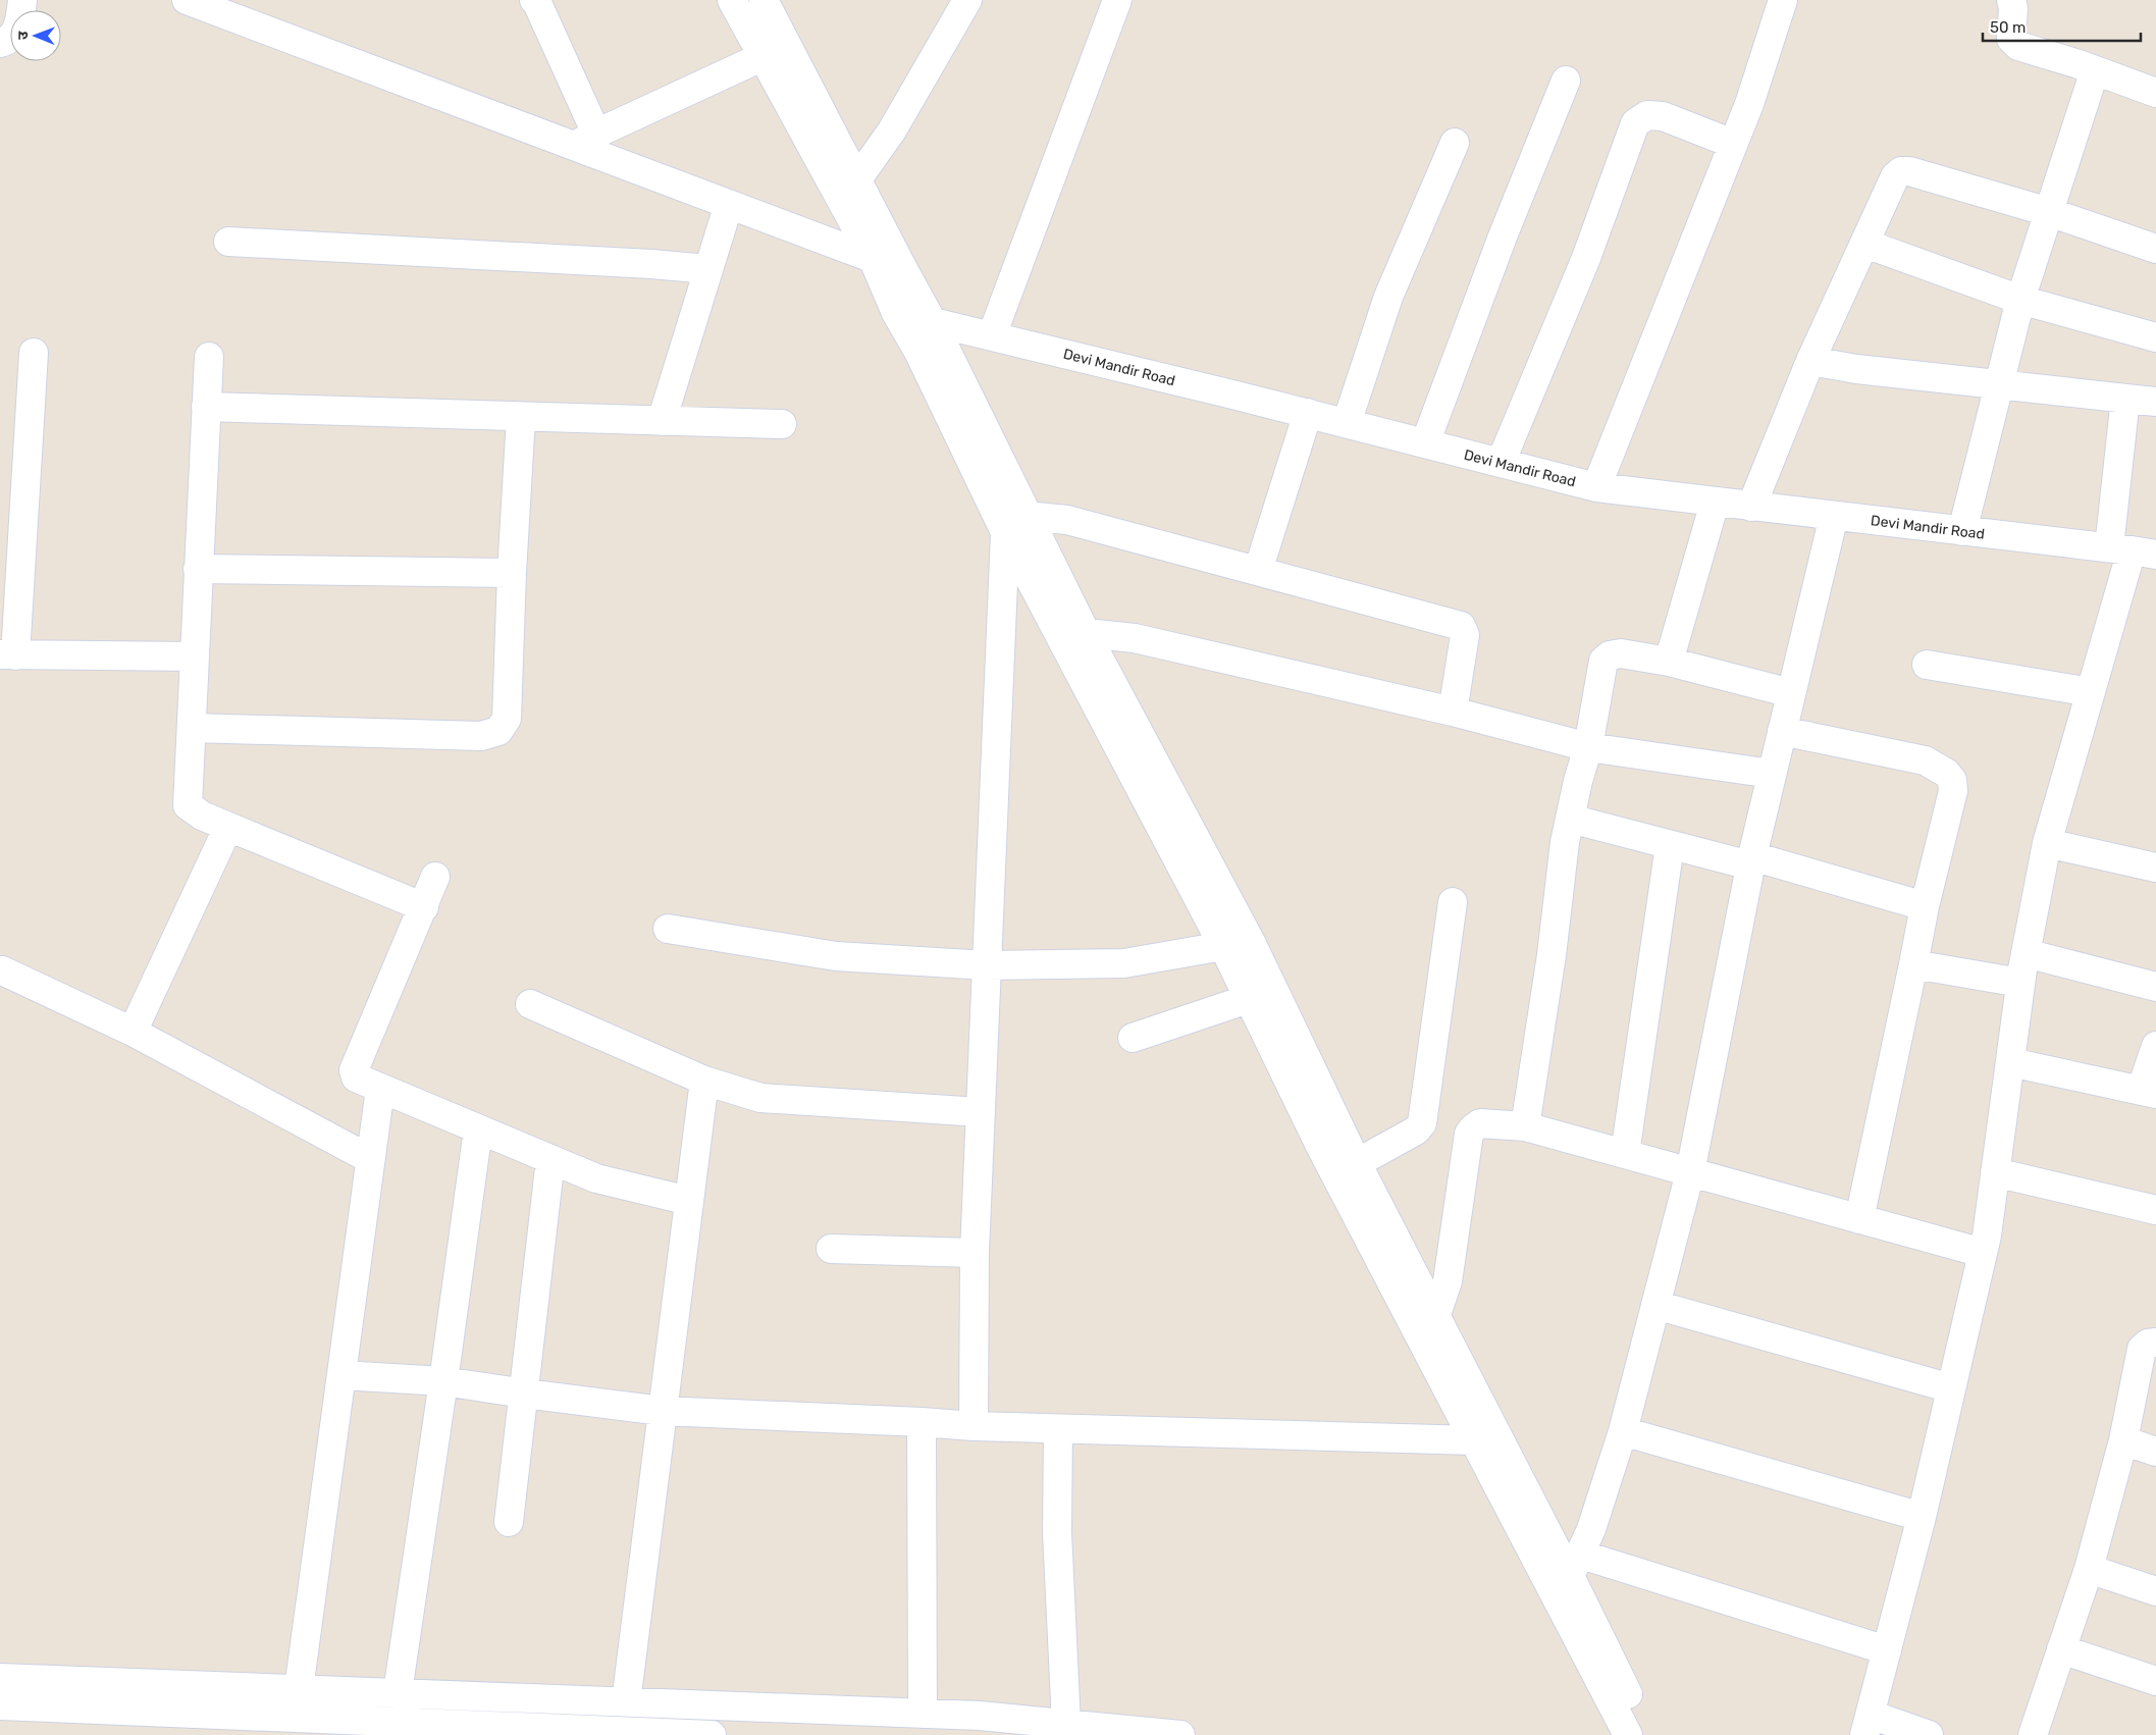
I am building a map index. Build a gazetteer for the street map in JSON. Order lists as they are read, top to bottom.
{
  "streets": {
    "street": ["Devi Mandir Road"]
  },
  "scale_bar": "50 m",
  "north": "left"
}
